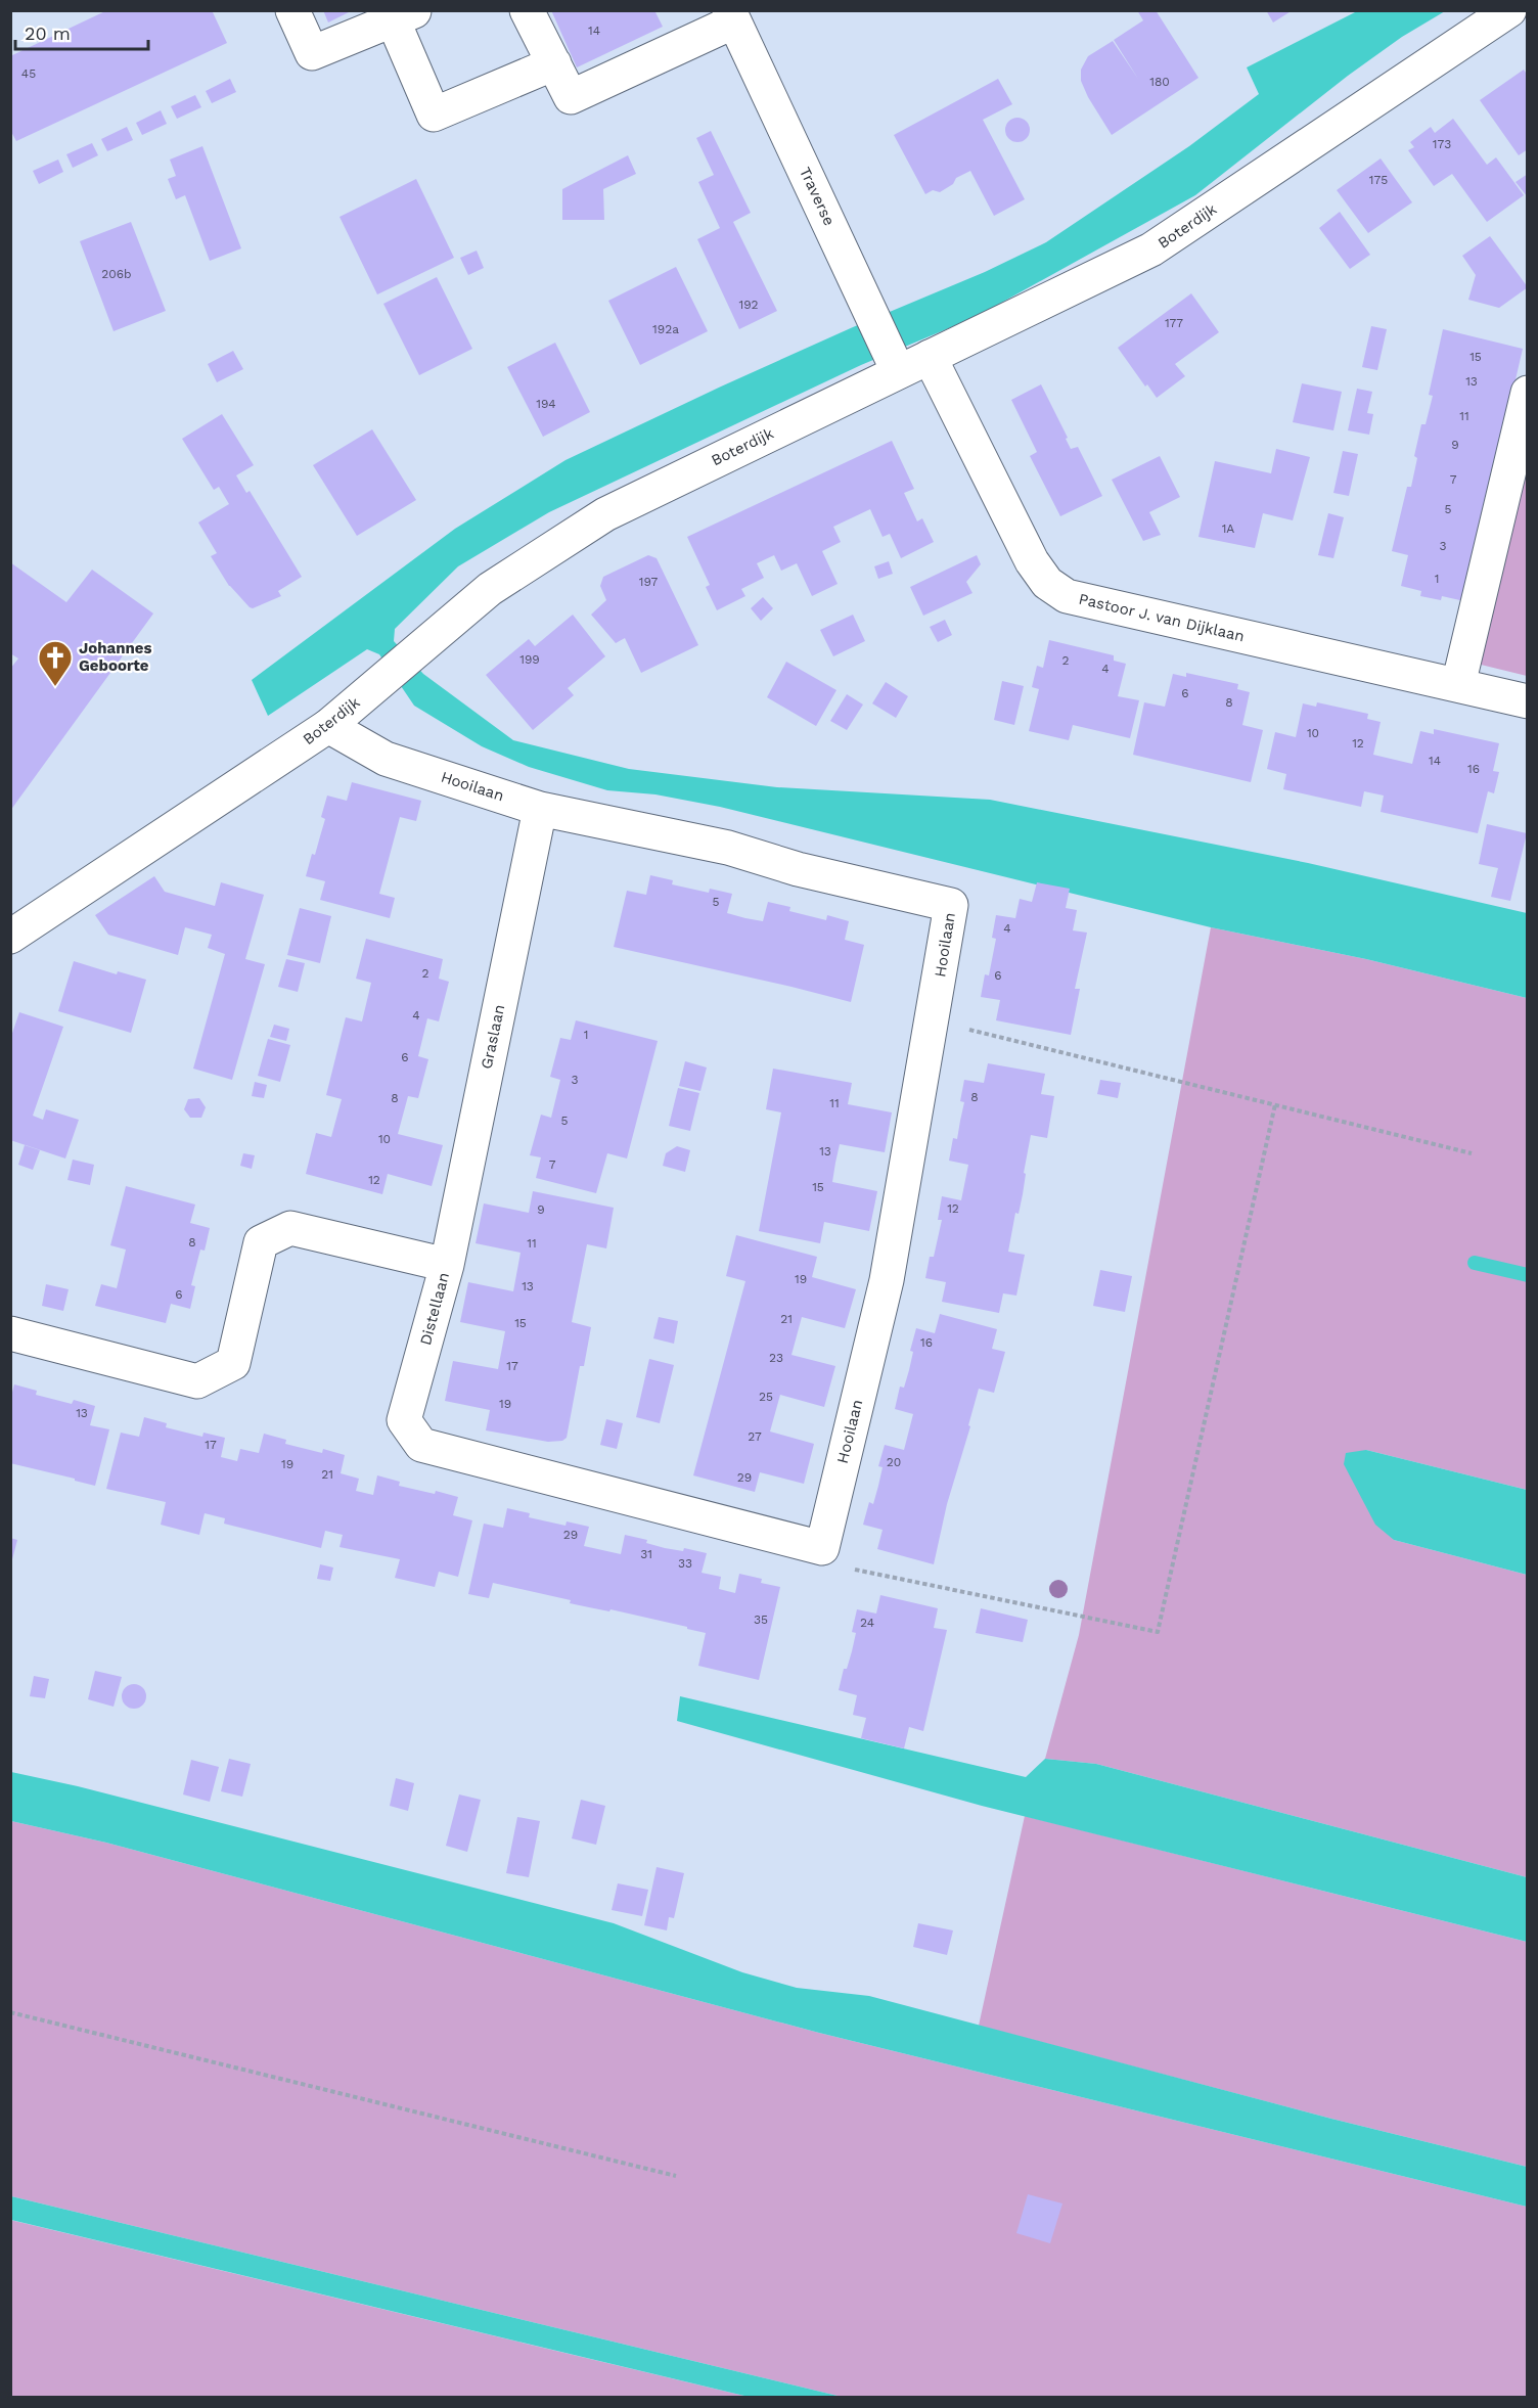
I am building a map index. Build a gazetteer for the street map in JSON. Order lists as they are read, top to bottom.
{
  "streets": {
    "street": [
      "Traverse",
      "Boterdijk",
      "Pastoor J. van Dijklaan",
      "Hooilaan",
      "Graslaan",
      "Distellaan"
    ]
  },
  "crossings": [
    ["Traverse", "Boterdijk"],
    ["Boterdijk", "Pastoor J. van Dijklaan"],
    ["Boterdijk", "Hooilaan"],
    ["Hooilaan", "Graslaan"],
    ["Hooilaan", "Distellaan"],
    ["Graslaan", "Distellaan"]
  ],
  "places": {
    "church": ["Johannes Geboorte"]
  },
  "house_numbers": [
    "14",
    "45",
    "180",
    "173",
    "175",
    "206b",
    "192",
    "177",
    "192a",
    "15",
    "13",
    "194",
    "11",
    "9",
    "7",
    "5",
    "1A",
    "3",
    "1",
    "197",
    "199",
    "2",
    "4",
    "6",
    "8",
    "10",
    "12",
    "14",
    "16",
    "5",
    "4",
    "2",
    "6",
    "4",
    "1",
    "6",
    "3",
    "8",
    "8",
    "11",
    "5",
    "10",
    "13",
    "7",
    "12",
    "15",
    "12",
    "9",
    "8",
    "11",
    "19",
    "13",
    "6",
    "21",
    "15",
    "16",
    "23",
    "17",
    "25",
    "19",
    "13",
    "27",
    "17",
    "20",
    "19",
    "21",
    "29",
    "29",
    "31",
    "33",
    "35",
    "24"
  ],
  "scale_bar": "20 m"
}
